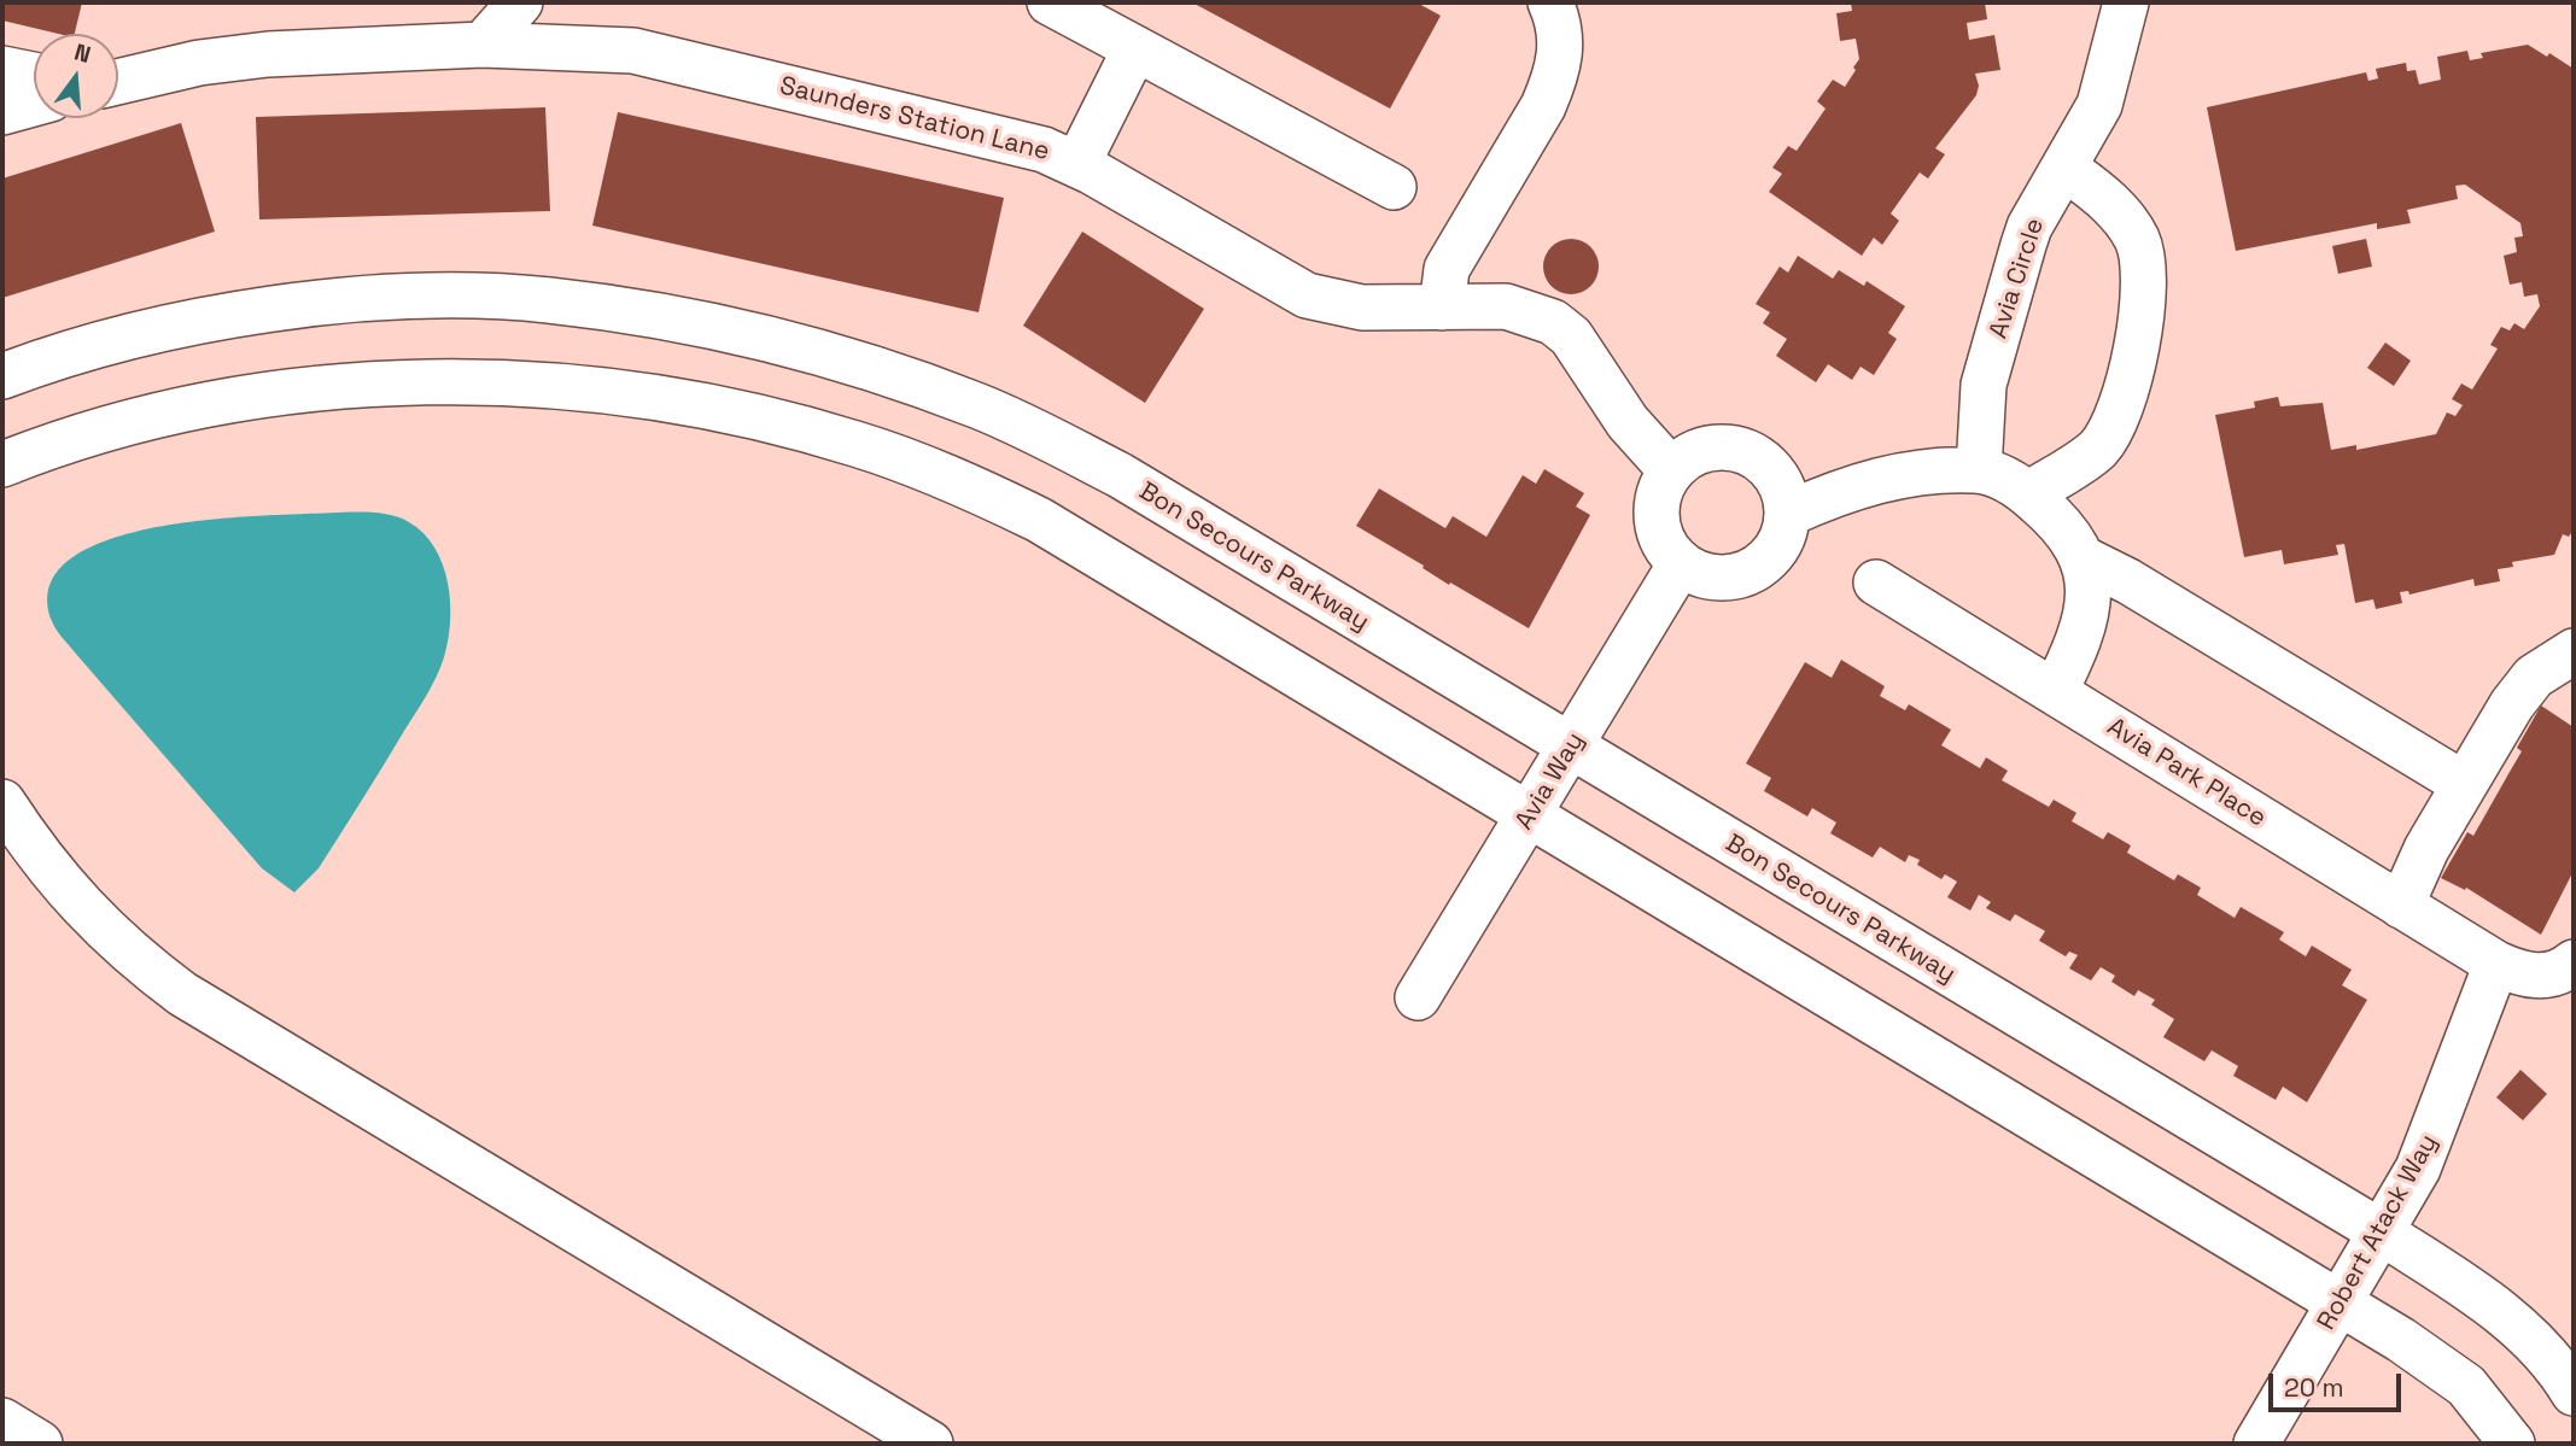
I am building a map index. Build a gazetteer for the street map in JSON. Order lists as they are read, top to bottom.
{
  "streets": {
    "street": [
      "Saunders Station Lane",
      "Avia Circle",
      "Bon Secours Parkway",
      "Avia Park Place",
      "Avia Way",
      "Robert Atack Way"
    ]
  },
  "crossings": [
    ["Saunders Station Lane", "Avia Way"],
    ["Bon Secours Parkway", "Avia Way"],
    ["Bon Secours Parkway", "Robert Atack Way"],
    ["Avia Park Place", "Robert Atack Way"]
  ],
  "scale_bar": "20 m",
  "north": "top"
}
